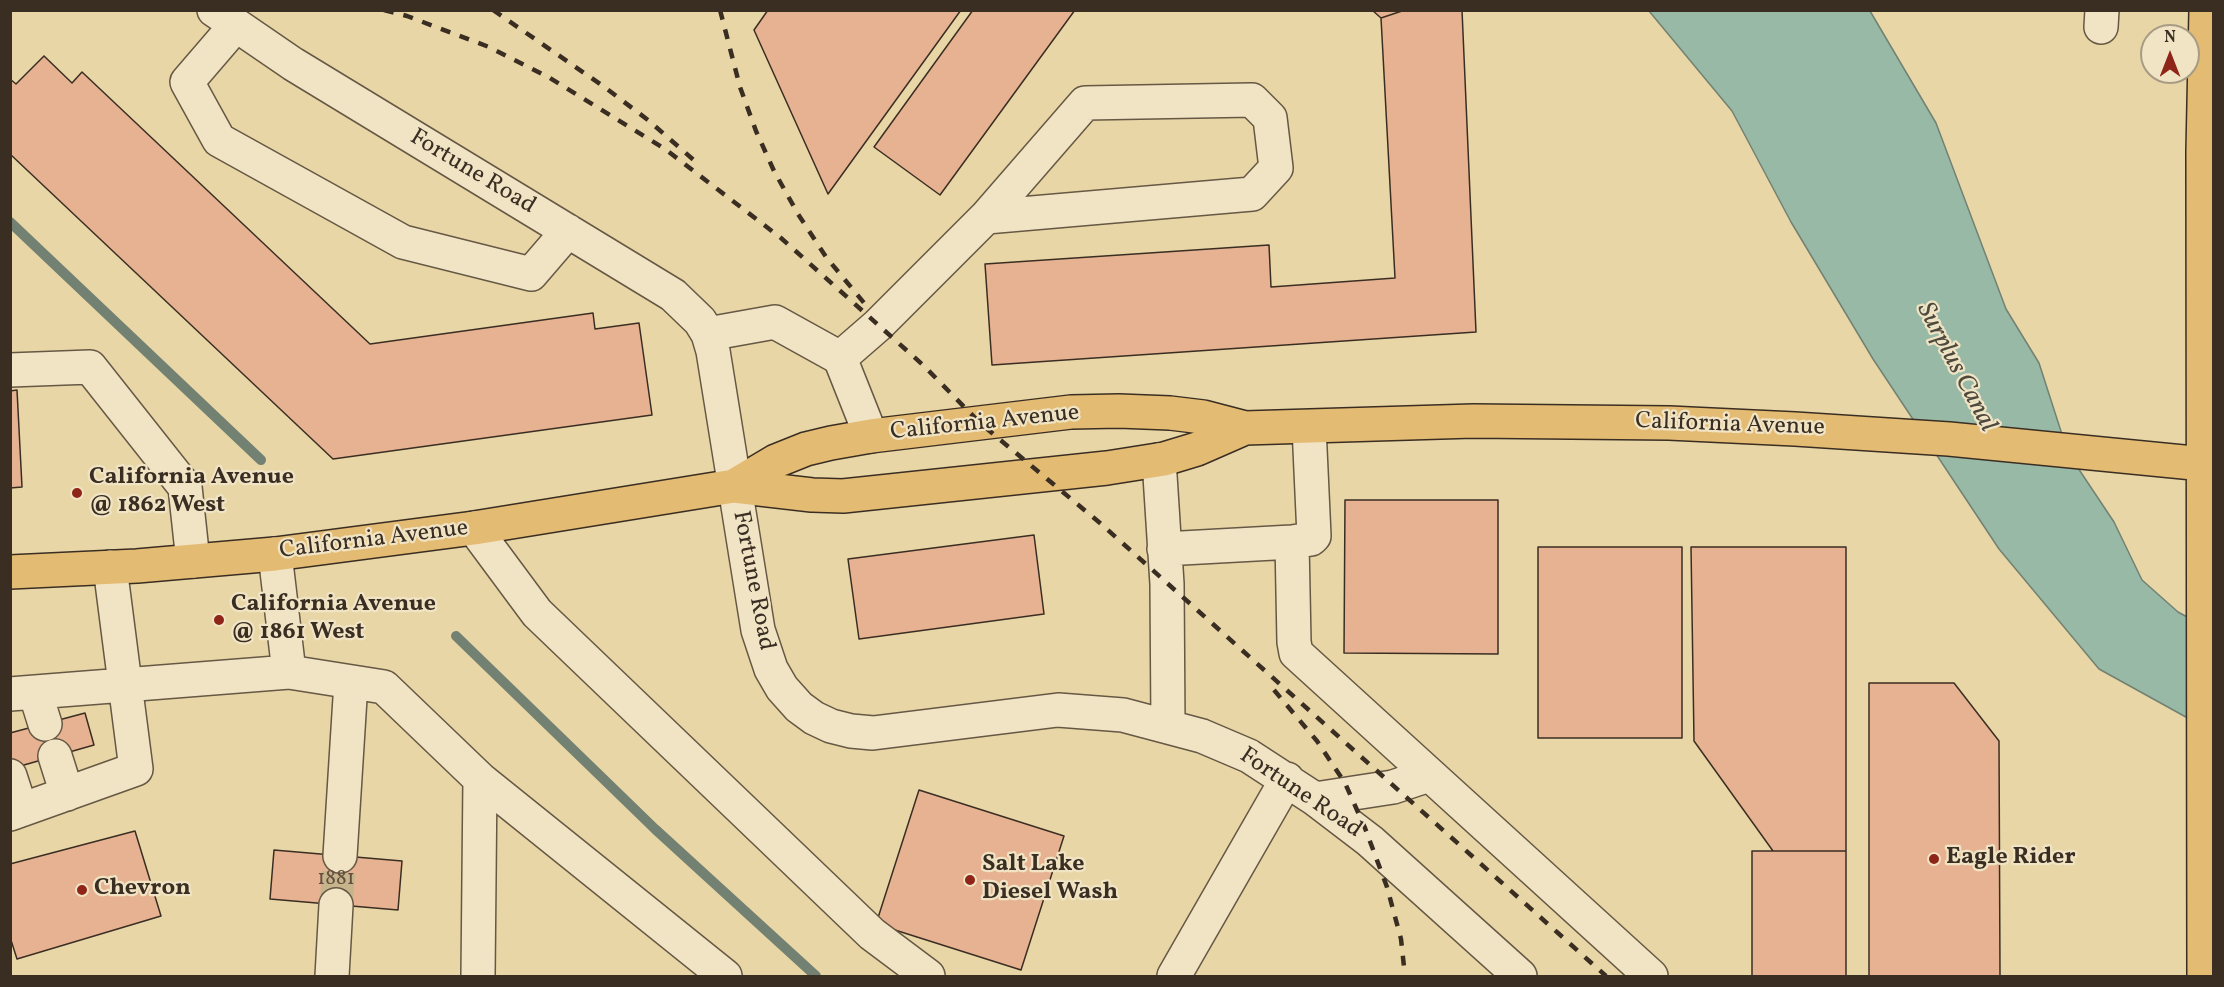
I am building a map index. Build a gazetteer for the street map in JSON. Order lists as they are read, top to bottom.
{
  "streets": {
    "main road": ["California Avenue"],
    "street": ["Fortune Road"]
  },
  "crossings": [
    ["Fortune Road", "California Avenue"]
  ],
  "water": ["Surplus Canal"],
  "places": [
    "California Avenue @ 1862 West",
    "California Avenue @ 1861 West",
    "Eagle Rider",
    "Salt Lake Diesel Wash",
    "Chevron"
  ],
  "house_numbers": ["1881"],
  "north": "top"
}
